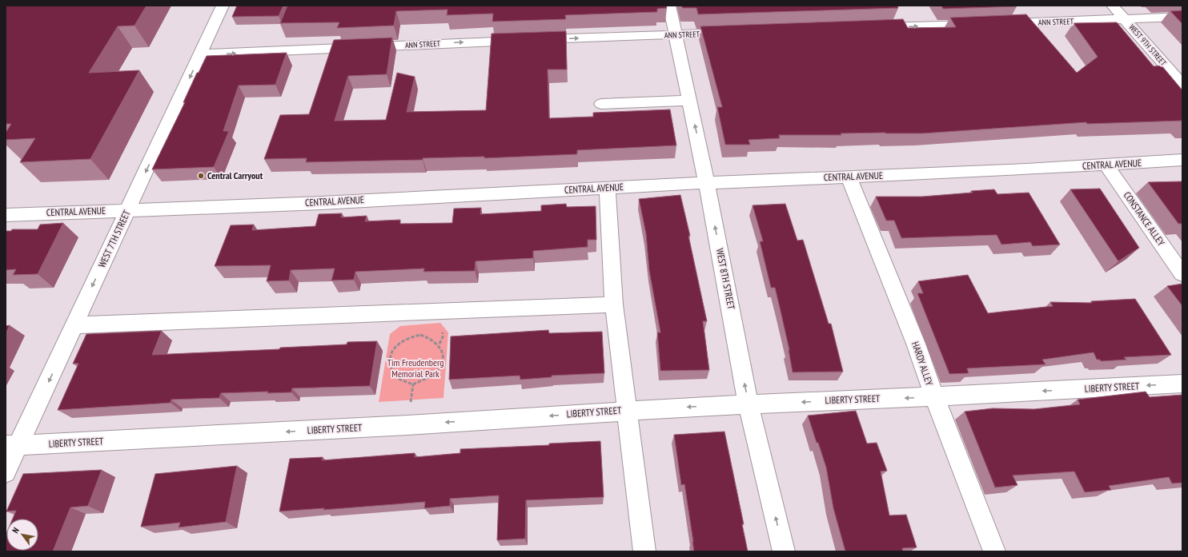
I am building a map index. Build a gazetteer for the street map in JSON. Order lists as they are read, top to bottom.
{
  "streets": {
    "street": [
      "ANN STREET",
      "WEST 9TH STREET",
      "CENTRAL AVENUE",
      "CONSTANCE ALLEY",
      "WEST 7TH STREET",
      "WEST 8TH STREET",
      "HARDY ALLEY",
      "LIBERTY STREET"
    ]
  },
  "crossings": [
    ["ANN STREET", "WEST 9TH STREET"],
    ["ANN STREET", "WEST 7TH STREET"],
    ["ANN STREET", "WEST 8TH STREET"],
    ["CENTRAL AVENUE", "CONSTANCE ALLEY"],
    ["CENTRAL AVENUE", "WEST 7TH STREET"],
    ["CENTRAL AVENUE", "WEST 8TH STREET"],
    ["CENTRAL AVENUE", "HARDY ALLEY"],
    ["WEST 7TH STREET", "LIBERTY STREET"],
    ["WEST 8TH STREET", "LIBERTY STREET"],
    ["HARDY ALLEY", "LIBERTY STREET"]
  ],
  "one_way": ["ANN STREET", "WEST 7TH STREET"],
  "parks": ["Tim Freudenberg Memorial Park"],
  "places": ["Central Carryout"],
  "north": "top left"
}
